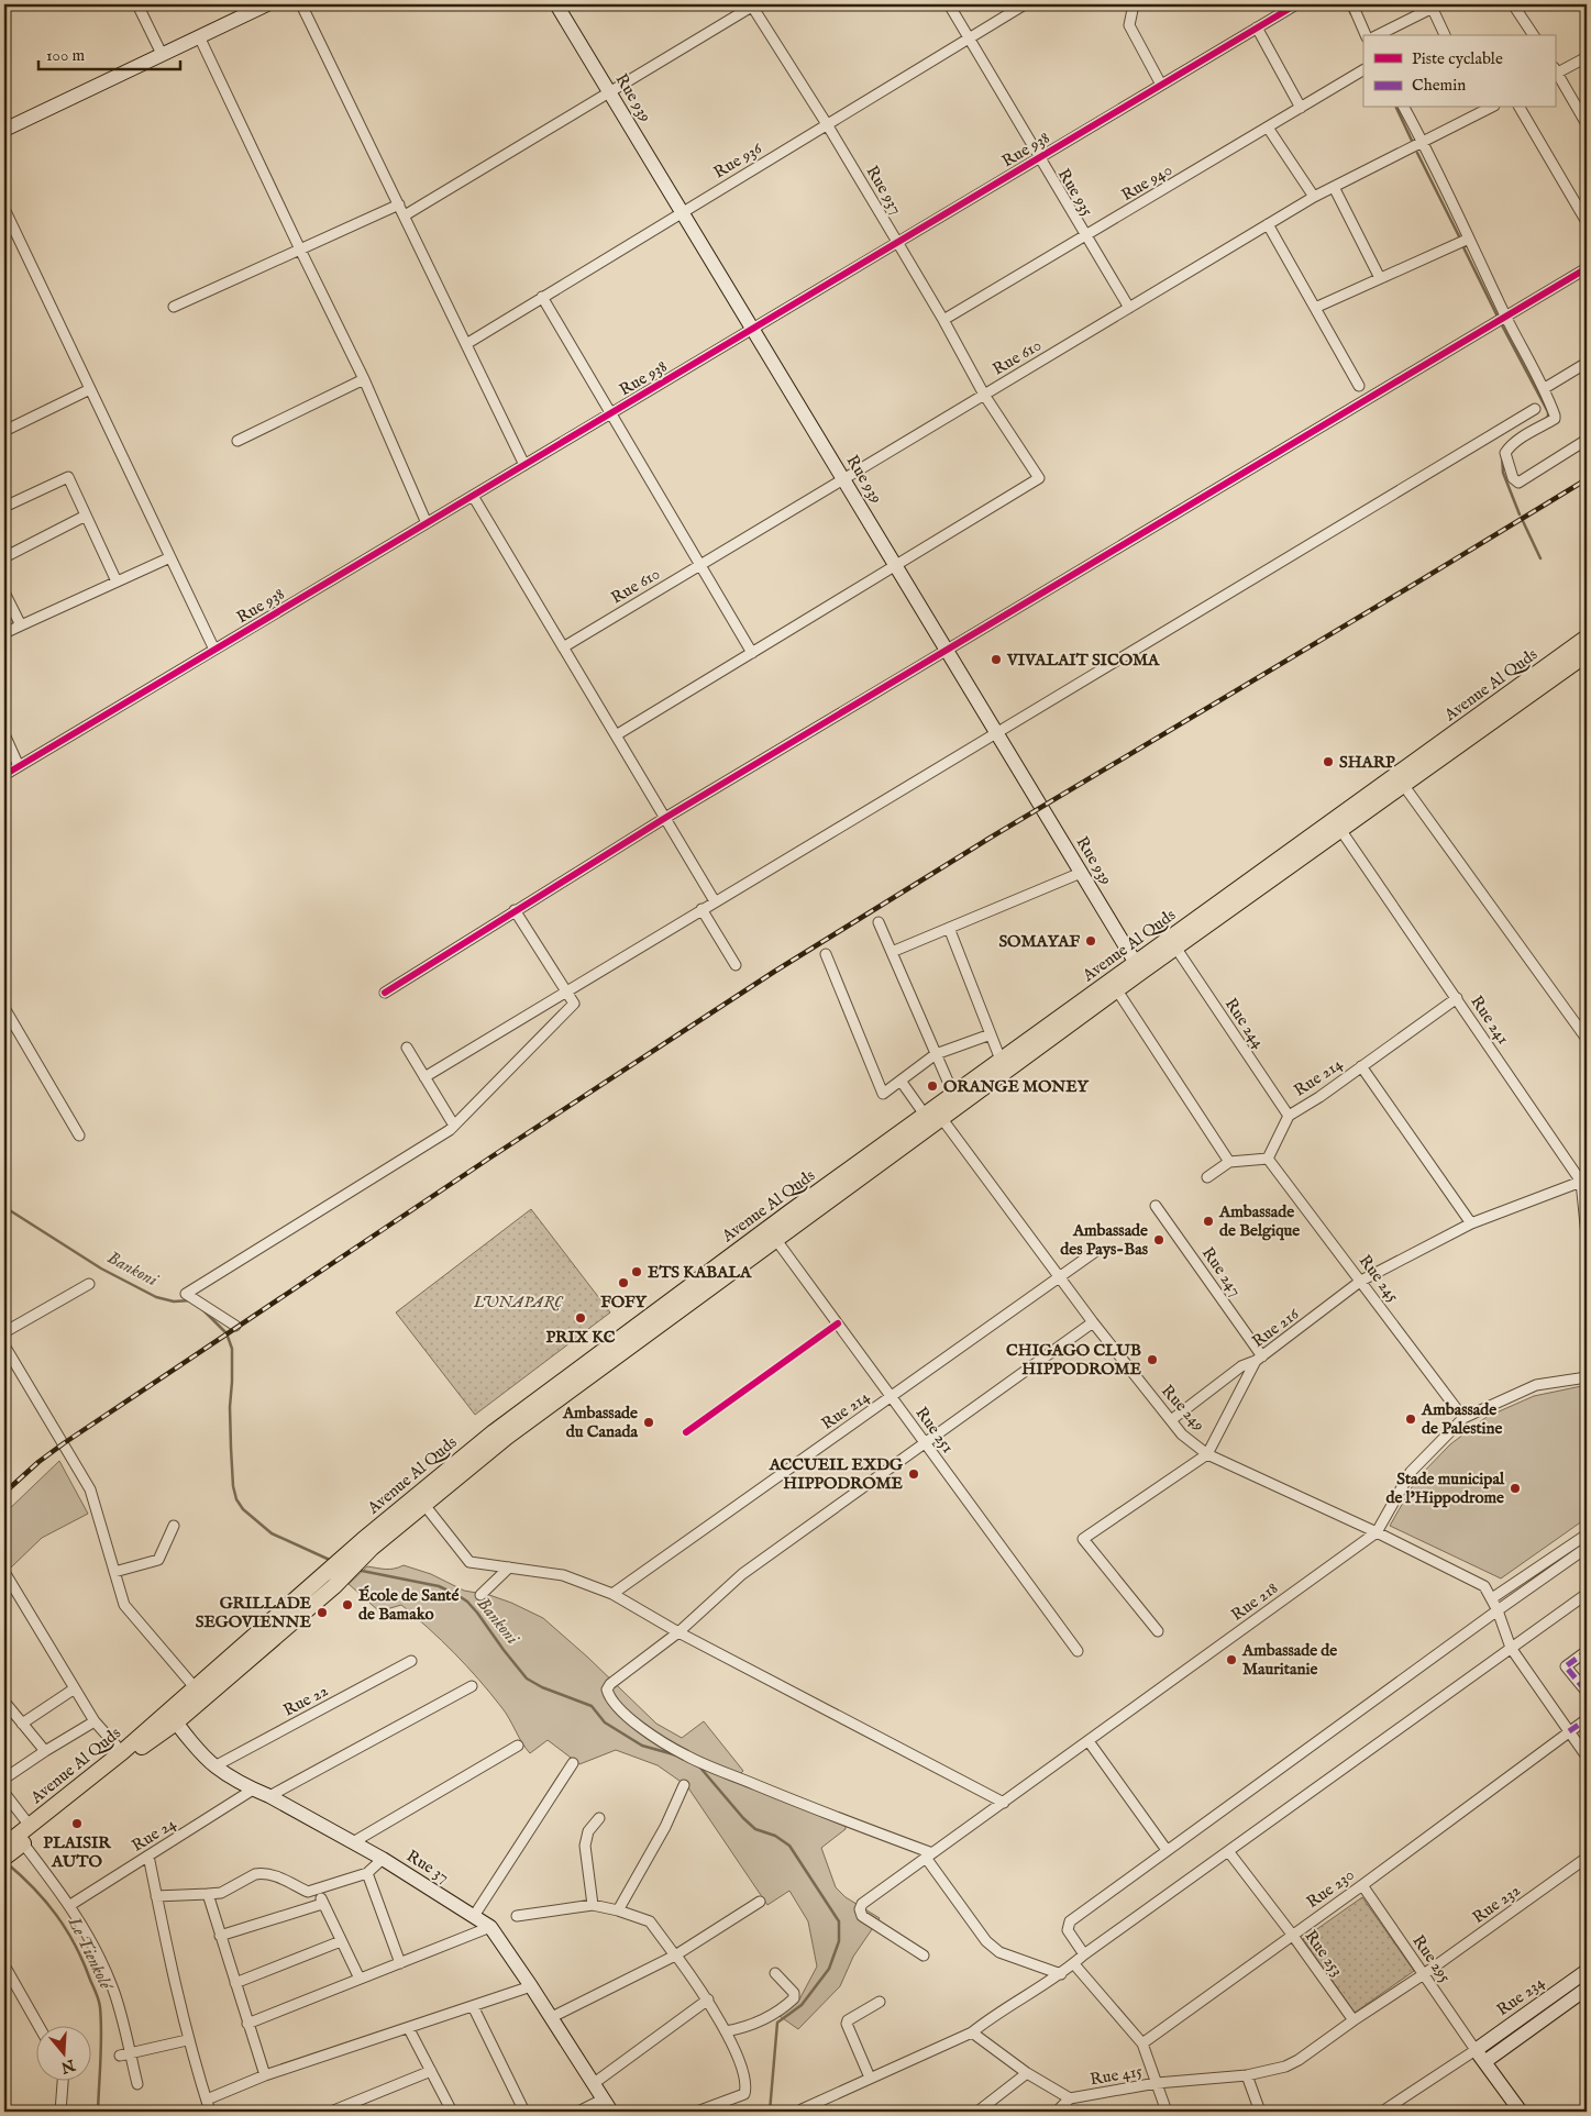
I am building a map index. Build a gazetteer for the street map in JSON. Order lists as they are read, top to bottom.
{
  "streets": {
    "main road": [
      "Rue 939",
      "Avenue Al Quds",
      "Rue 37",
      "Rue 234"
    ],
    "street": [
      "Rue 938",
      "Rue 936",
      "Rue 940",
      "Rue 937",
      "Rue 935",
      "Rue 610",
      "Rue 241",
      "Rue 244",
      "Rue 214",
      "Rue 247",
      "Rue 245",
      "Rue 216",
      "Rue 249",
      "Rue 251",
      "Rue 218",
      "Rue 22",
      "Rue 24",
      "Rue 230",
      "Rue 232",
      "Rue 253",
      "Rue 295",
      "Rue 415"
    ]
  },
  "crossings": [
    ["Rue 939", "Rue 938"],
    ["Rue 939", "Rue 936"],
    ["Rue 939", "Rue 937"],
    ["Rue 939", "Rue 610"],
    ["Rue 939", "Avenue Al Quds"],
    ["Rue 938", "Rue 937"],
    ["Rue 938", "Rue 935"],
    ["Rue 936", "Rue 937"],
    ["Rue 936", "Rue 935"],
    ["Rue 940", "Rue 937"],
    ["Rue 940", "Rue 935"],
    ["Rue 937", "Rue 610"],
    ["Rue 935", "Rue 610"],
    ["Avenue Al Quds", "Rue 241"],
    ["Avenue Al Quds", "Rue 244"],
    ["Avenue Al Quds", "Rue 249"],
    ["Avenue Al Quds", "Rue 251"],
    ["Avenue Al Quds", "Rue 37"],
    ["Rue 241", "Rue 214"],
    ["Rue 241", "Rue 216"],
    ["Rue 244", "Rue 214"],
    ["Rue 214", "Rue 245"],
    ["Rue 214", "Rue 249"],
    ["Rue 214", "Rue 251"],
    ["Rue 247", "Rue 216"],
    ["Rue 245", "Rue 216"],
    ["Rue 245", "Rue 218"],
    ["Rue 216", "Rue 249"],
    ["Rue 249", "Rue 218"],
    ["Rue 249", "Rue 230"],
    ["Rue 22", "Rue 37"],
    ["Rue 24", "Rue 37"],
    ["Rue 230", "Rue 253"],
    ["Rue 230", "Rue 295"],
    ["Rue 232", "Rue 295"],
    ["Rue 232", "Rue 415"],
    ["Rue 253", "Rue 415"],
    ["Rue 295", "Rue 234"],
    ["Rue 295", "Rue 415"]
  ],
  "water": ["Bankoni", "Le Tienkolé"],
  "parks": ["LUNAPARC"],
  "places": [
    "VIVALAIT SICOMA",
    "SHARP",
    "SOMAYAF",
    "ORANGE MONEY",
    "Ambassade de Belgique",
    "Ambassade des Pays-Bas",
    "ETS KABALA",
    "FOFY",
    "PRIX KC",
    "CHIGAGO CLUB HIPPODROME",
    "Ambassade de Palestine",
    "Ambassade du Canada",
    "ACCUEIL EXDG HIPPODROME",
    "Stade municipal de l'Hippodrome",
    "École de Santé de Bamako",
    "GRILLADE SEGOVIENNE",
    "Ambassade de Mauritanie",
    "PLAISIR AUTO"
  ],
  "legend": ["Piste cyclable", "Chemin"],
  "scale_bar": "100 m",
  "north": "bottom"
}
